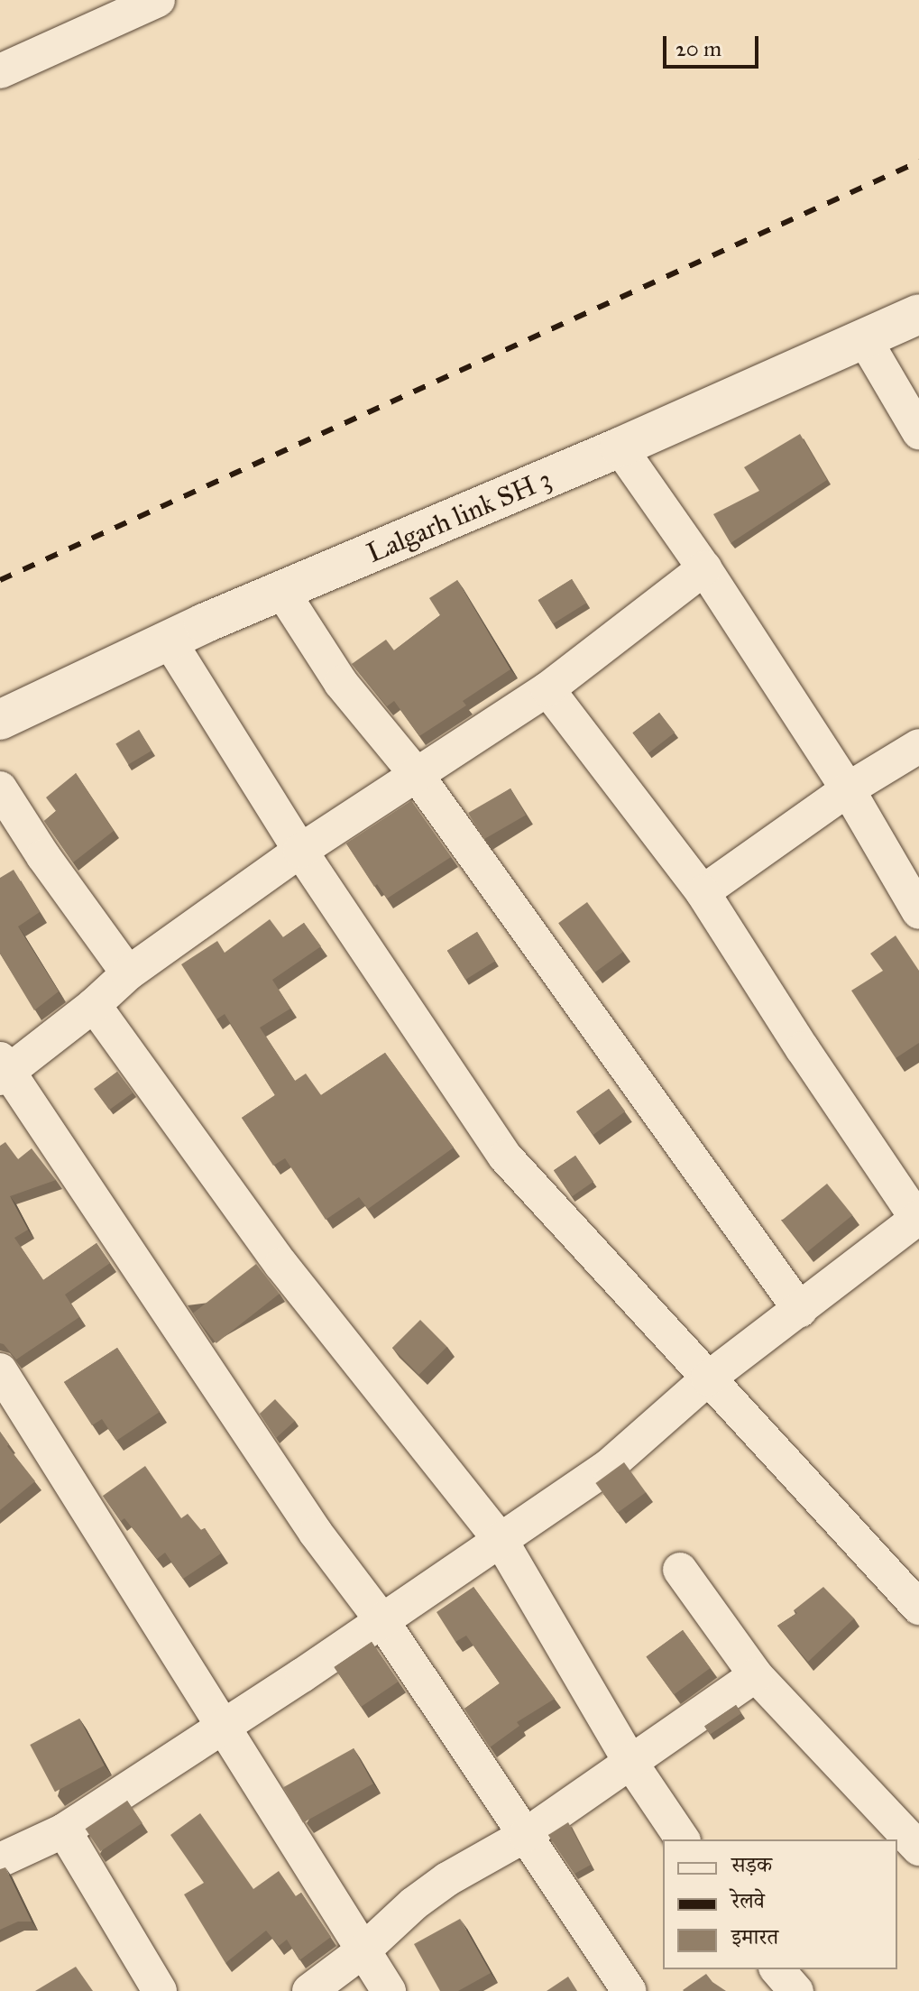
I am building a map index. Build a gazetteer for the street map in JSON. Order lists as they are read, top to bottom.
{
  "streets": {
    "street": ["Lalgarh link SH 3"]
  },
  "legend": ["सड़क", "रेलवे", "इमारत"],
  "scale_bar": "20 m"
}
